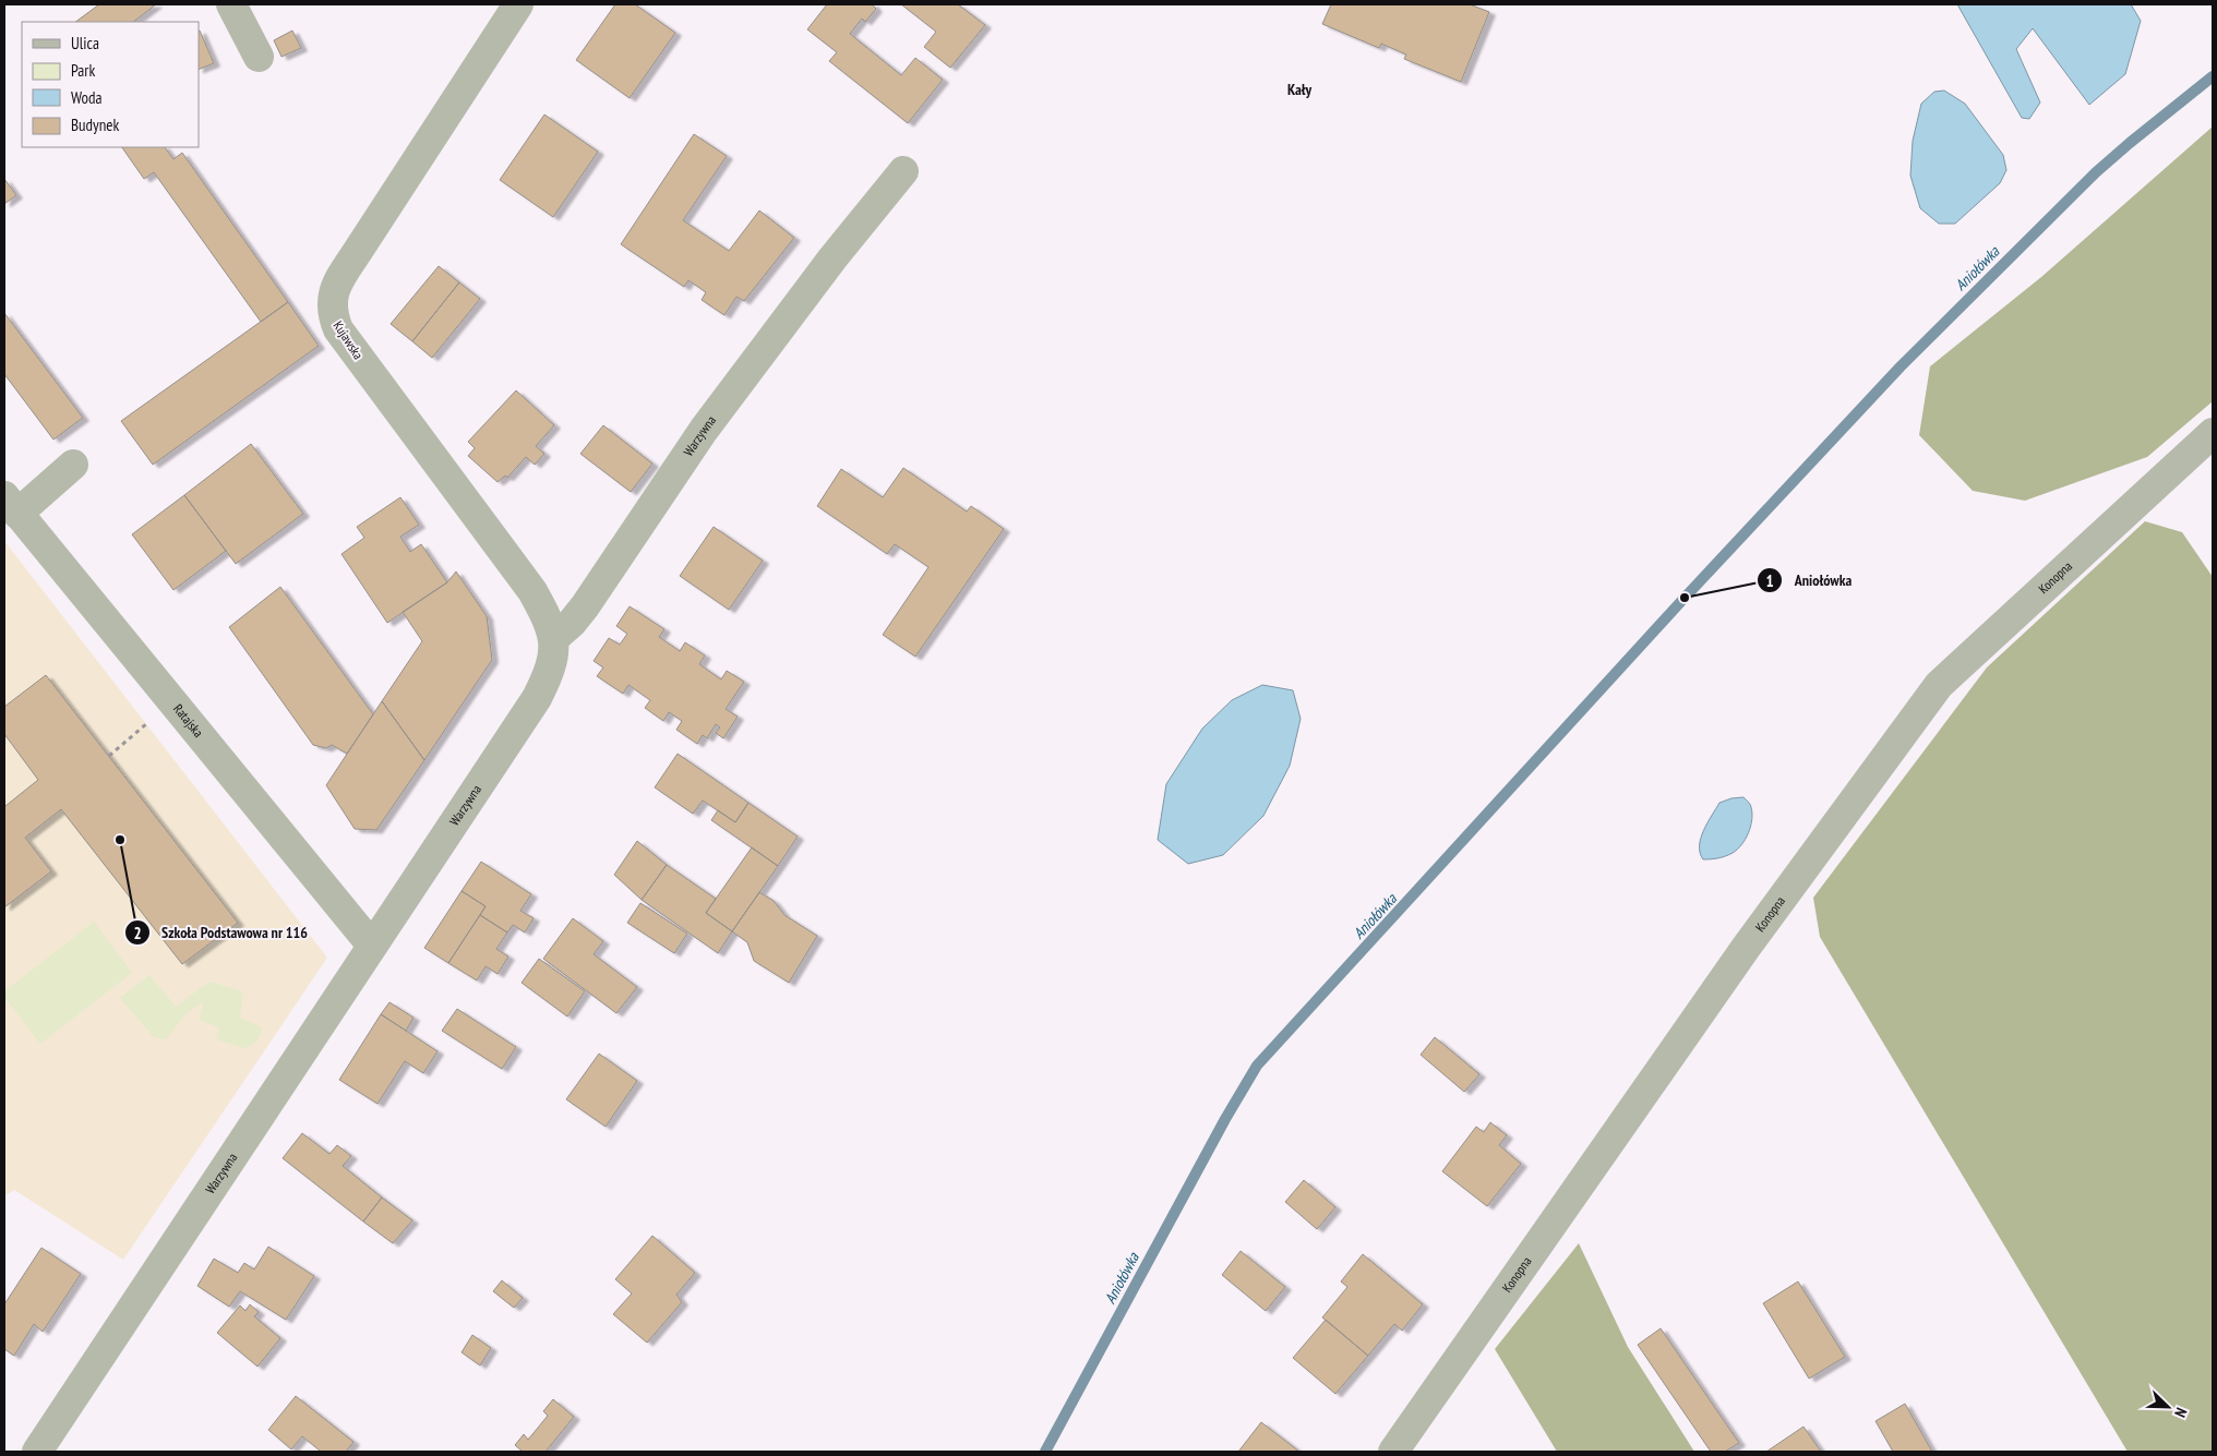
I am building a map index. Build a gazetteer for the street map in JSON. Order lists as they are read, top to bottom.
{
  "streets": {
    "street": [
      "Kujawska",
      "Warzywna",
      "Konopna",
      "Ratajska"
    ]
  },
  "crossings": [
    ["Kujawska", "Warzywna"],
    ["Warzywna", "Ratajska"]
  ],
  "districts": ["Kały"],
  "water": ["Aniołówka"],
  "places": ["Aniołówka", "Szkoła Podstawowa nr 116"],
  "legend": [
    "Ulica",
    "Park",
    "Woda",
    "Budynek"
  ],
  "north": "bottom right"
}
